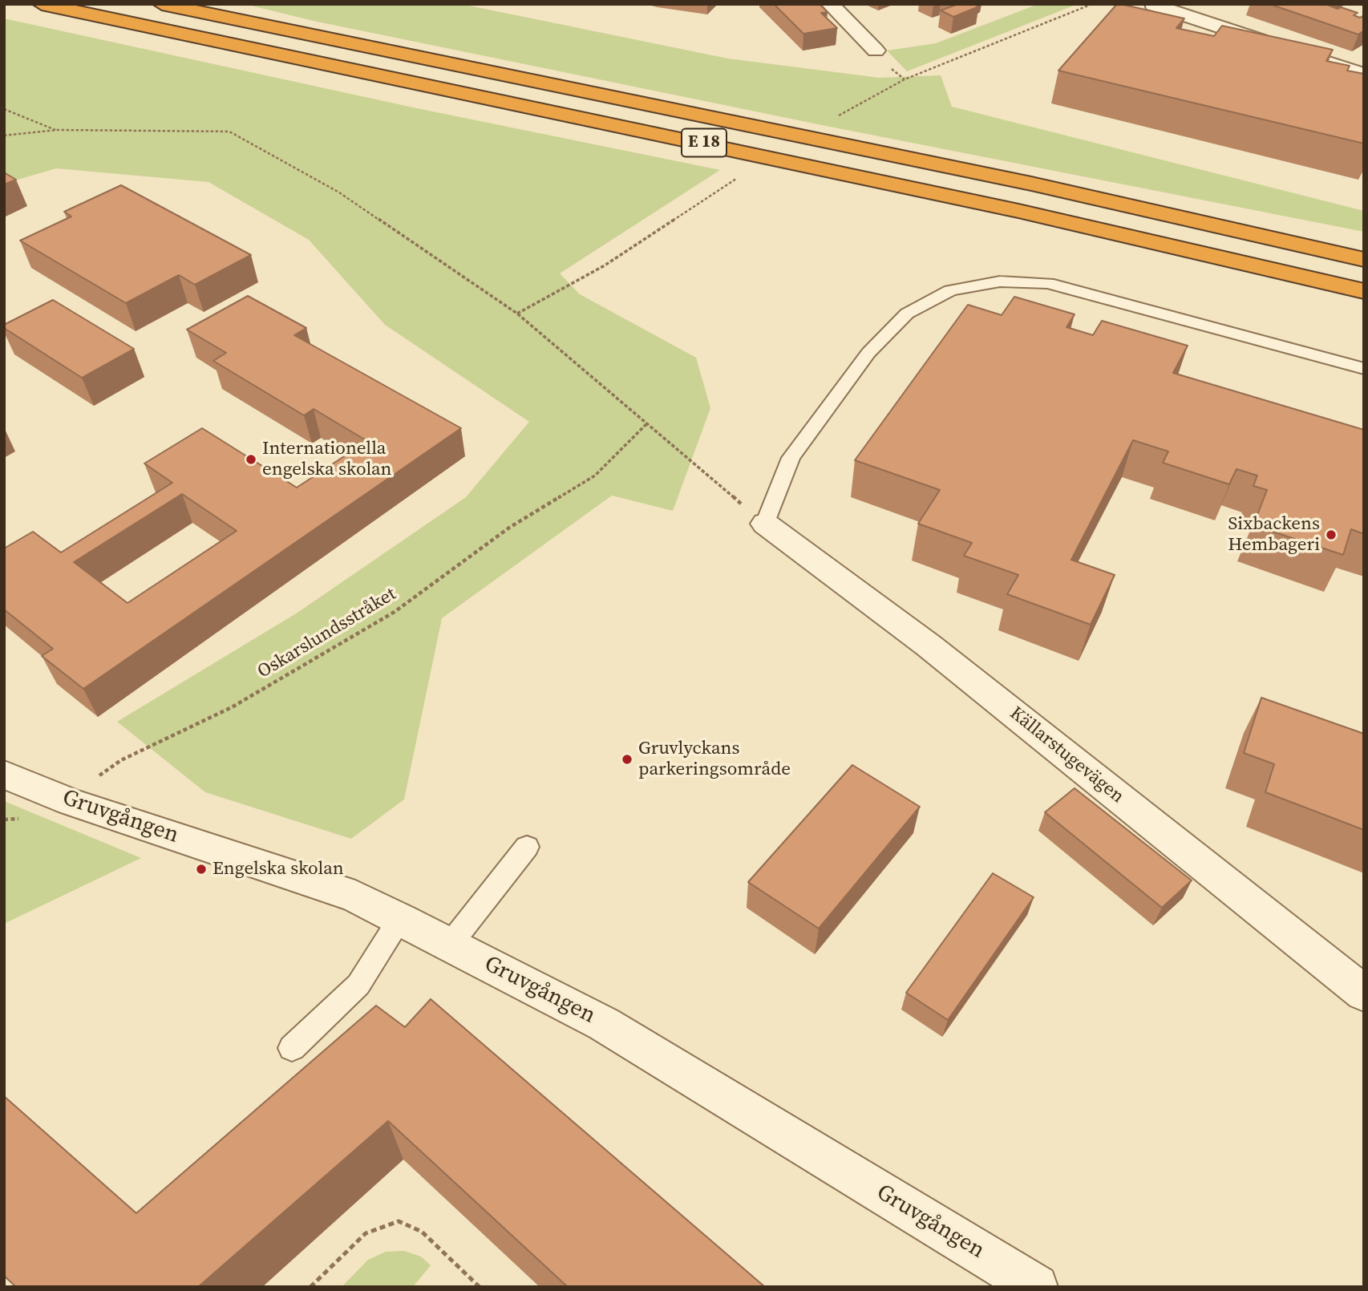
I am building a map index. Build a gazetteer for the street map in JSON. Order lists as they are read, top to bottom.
{
  "streets": {
    "highway": ["E 18"],
    "street": ["Källarstugevägen", "Gruvgången"],
    "path": ["Oskarslundsstråket"]
  },
  "crossings": [
    ["Oskarslundsstråket", "Gruvgången"]
  ],
  "places": [
    "Internationella engelska skolan",
    "Sixbackens Hembageri",
    "Gruvlyckans parkeringsområde",
    "Engelska skolan"
  ]
}
